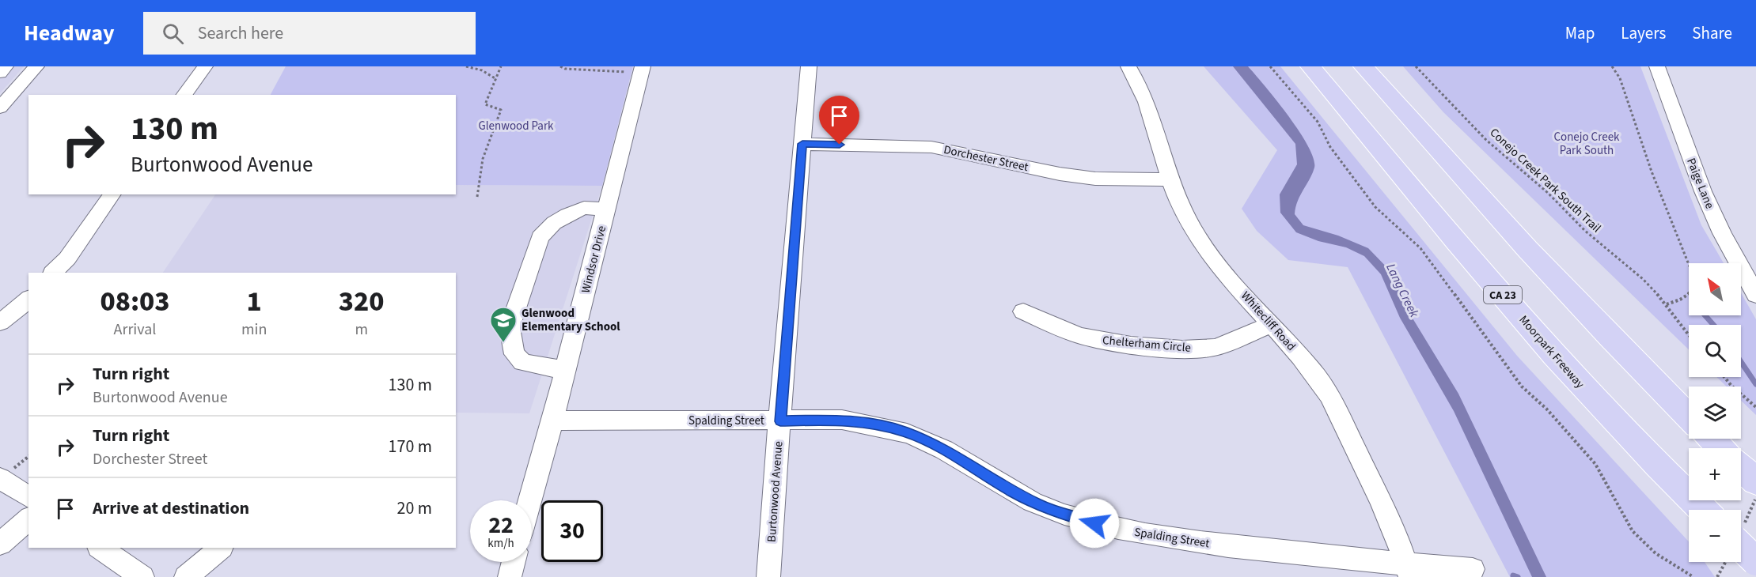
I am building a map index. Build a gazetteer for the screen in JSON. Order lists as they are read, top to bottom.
{
  "streets": {
    "highway": ["CA 23", "Moorpark Freeway"],
    "street": [
      "Dorchester Street",
      "Paige Lane",
      "Windsor Drive",
      "Whitecliff Road",
      "Chelterham Circle",
      "Spalding Street",
      "Burtonwood Avenue"
    ],
    "path": ["Conejo Creek Park South Trail"]
  },
  "crossings": [
    ["Dorchester Street", "Whitecliff Road"],
    ["Dorchester Street", "Burtonwood Avenue"],
    ["Windsor Drive", "Spalding Street"],
    ["Whitecliff Road", "Chelterham Circle"],
    ["Whitecliff Road", "Spalding Street"],
    ["Spalding Street", "Burtonwood Avenue"]
  ],
  "water": ["Lang Creek"],
  "parks": ["Glenwood Park", "Conejo Creek Park South"],
  "places": {
    "school or university": ["Glenwood Elementary School"]
  },
  "north": "top left",
  "page": {
    "header": "Headway",
    "search": "Search here",
    "nav": ["Map", "Layers", "Share"],
    "turn": ["130 m", "Burtonwood Avenue"],
    "map_buttons": ["+", "−"],
    "eta": [
      "08:03",
      "Arrival",
      "1",
      "min",
      "320",
      "m"
    ],
    "list": [
      {
        "name": "Turn right",
        "note": "Burtonwood Avenue",
        "value": "130 m"
      },
      {
        "name": "Turn right",
        "note": "Dorchester Street",
        "value": "170 m"
      },
      {
        "name": "Arrive at destination",
        "value": "20 m"
      }
    ],
    "speed": "22 km/h",
    "limit": "30"
  }
}
